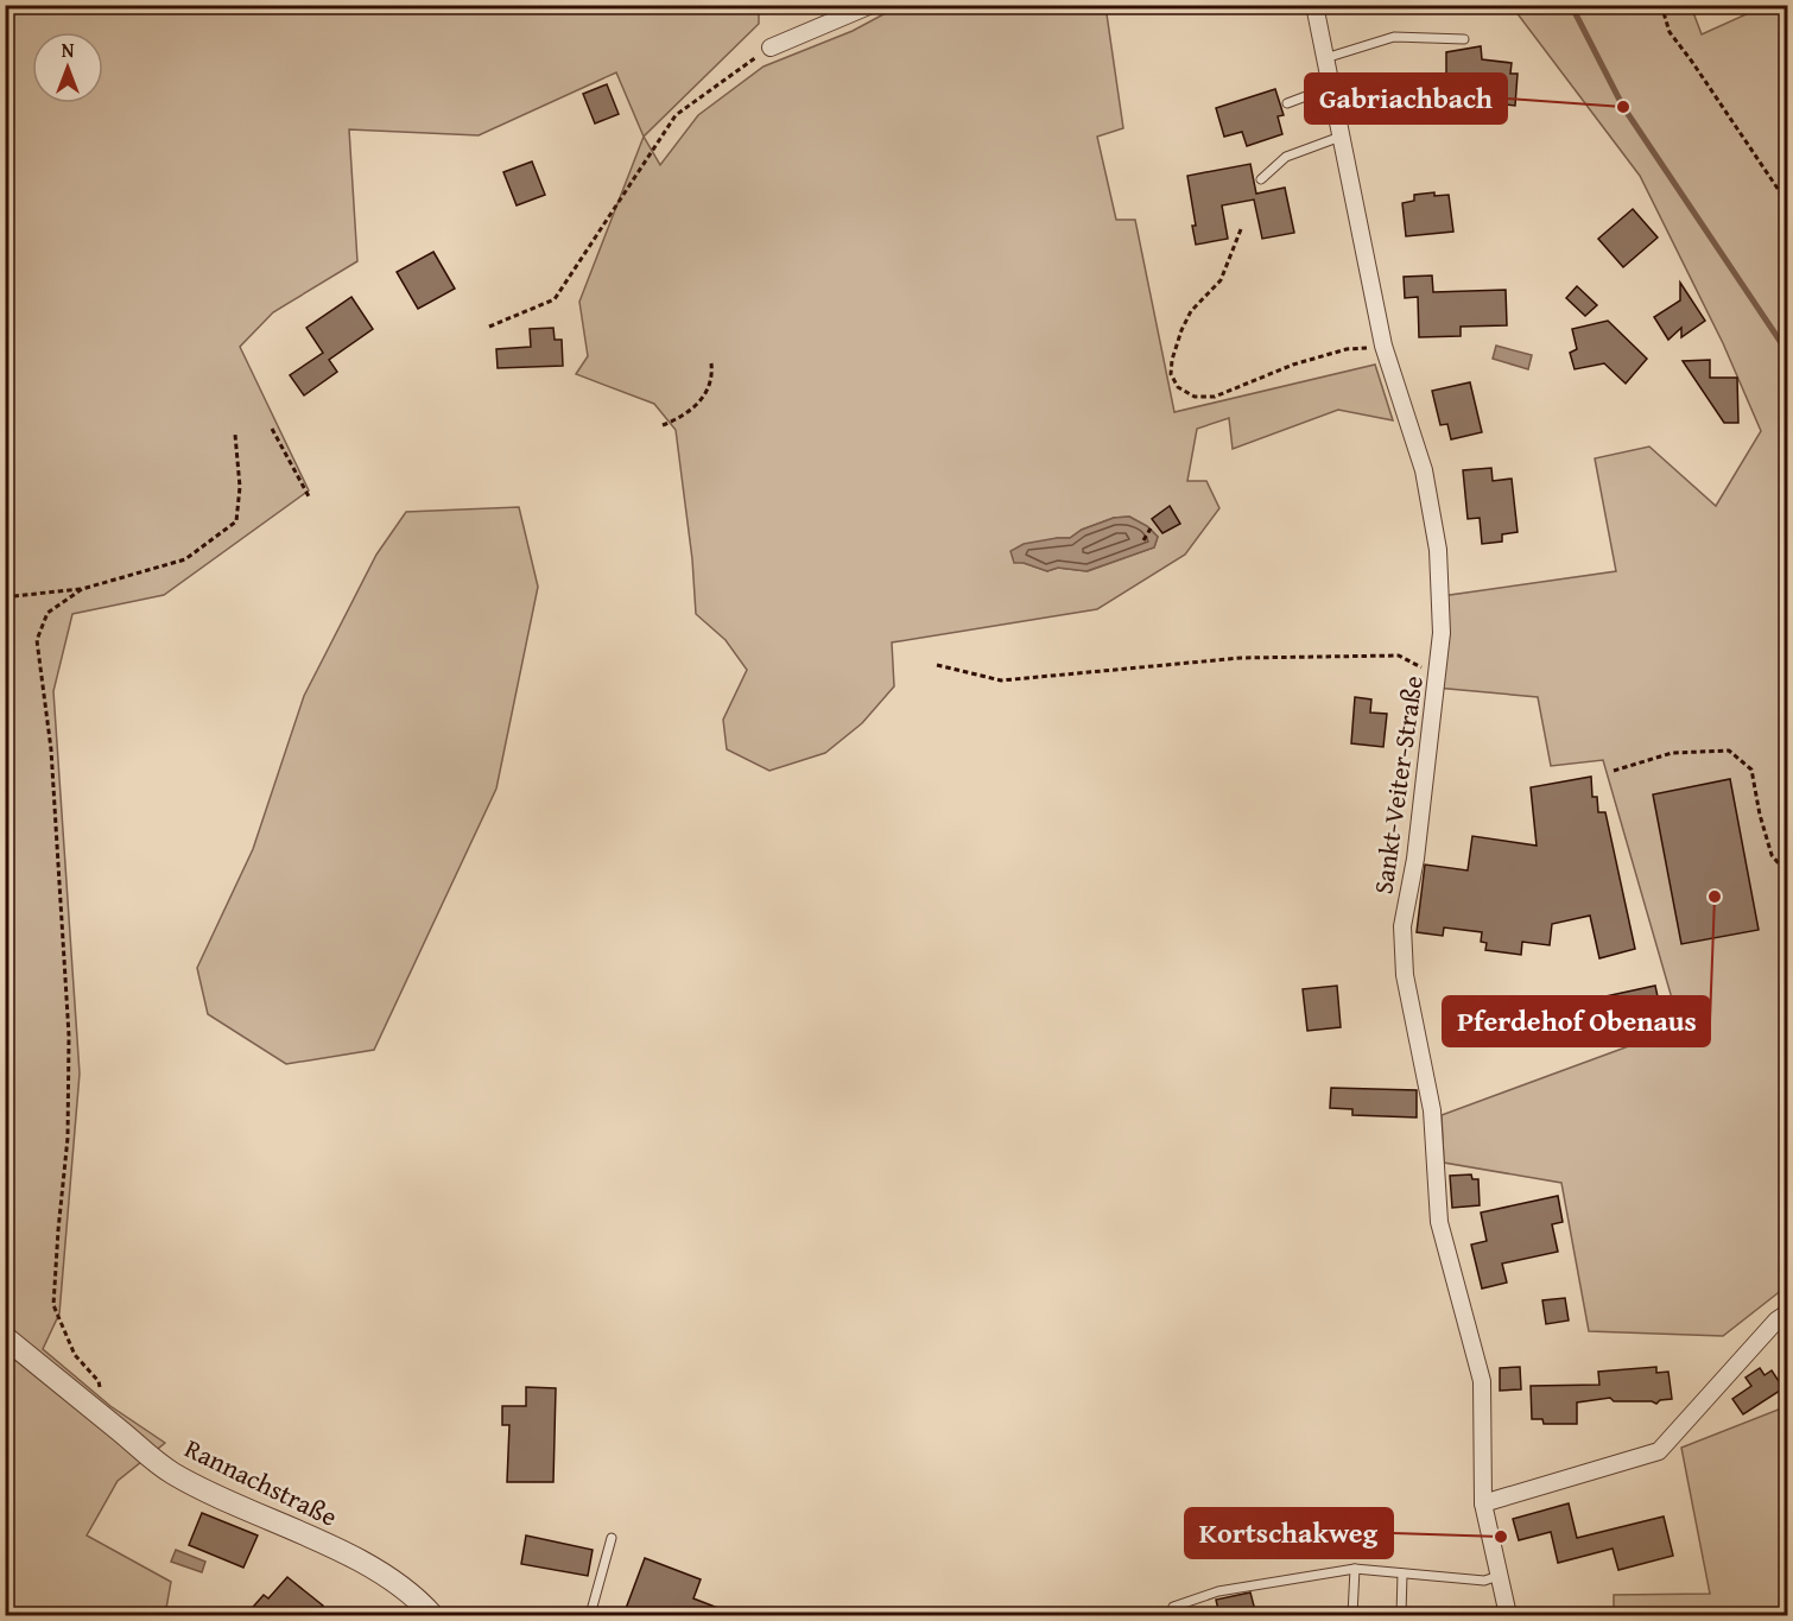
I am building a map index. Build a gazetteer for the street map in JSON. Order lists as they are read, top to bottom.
{
  "streets": {
    "street": ["Sankt-Veiter-Straße", "Rannachstraße"]
  },
  "places": ["Gabriachbach", "Pferdehof Obenaus", "Kortschakweg"],
  "north": "top"
}
